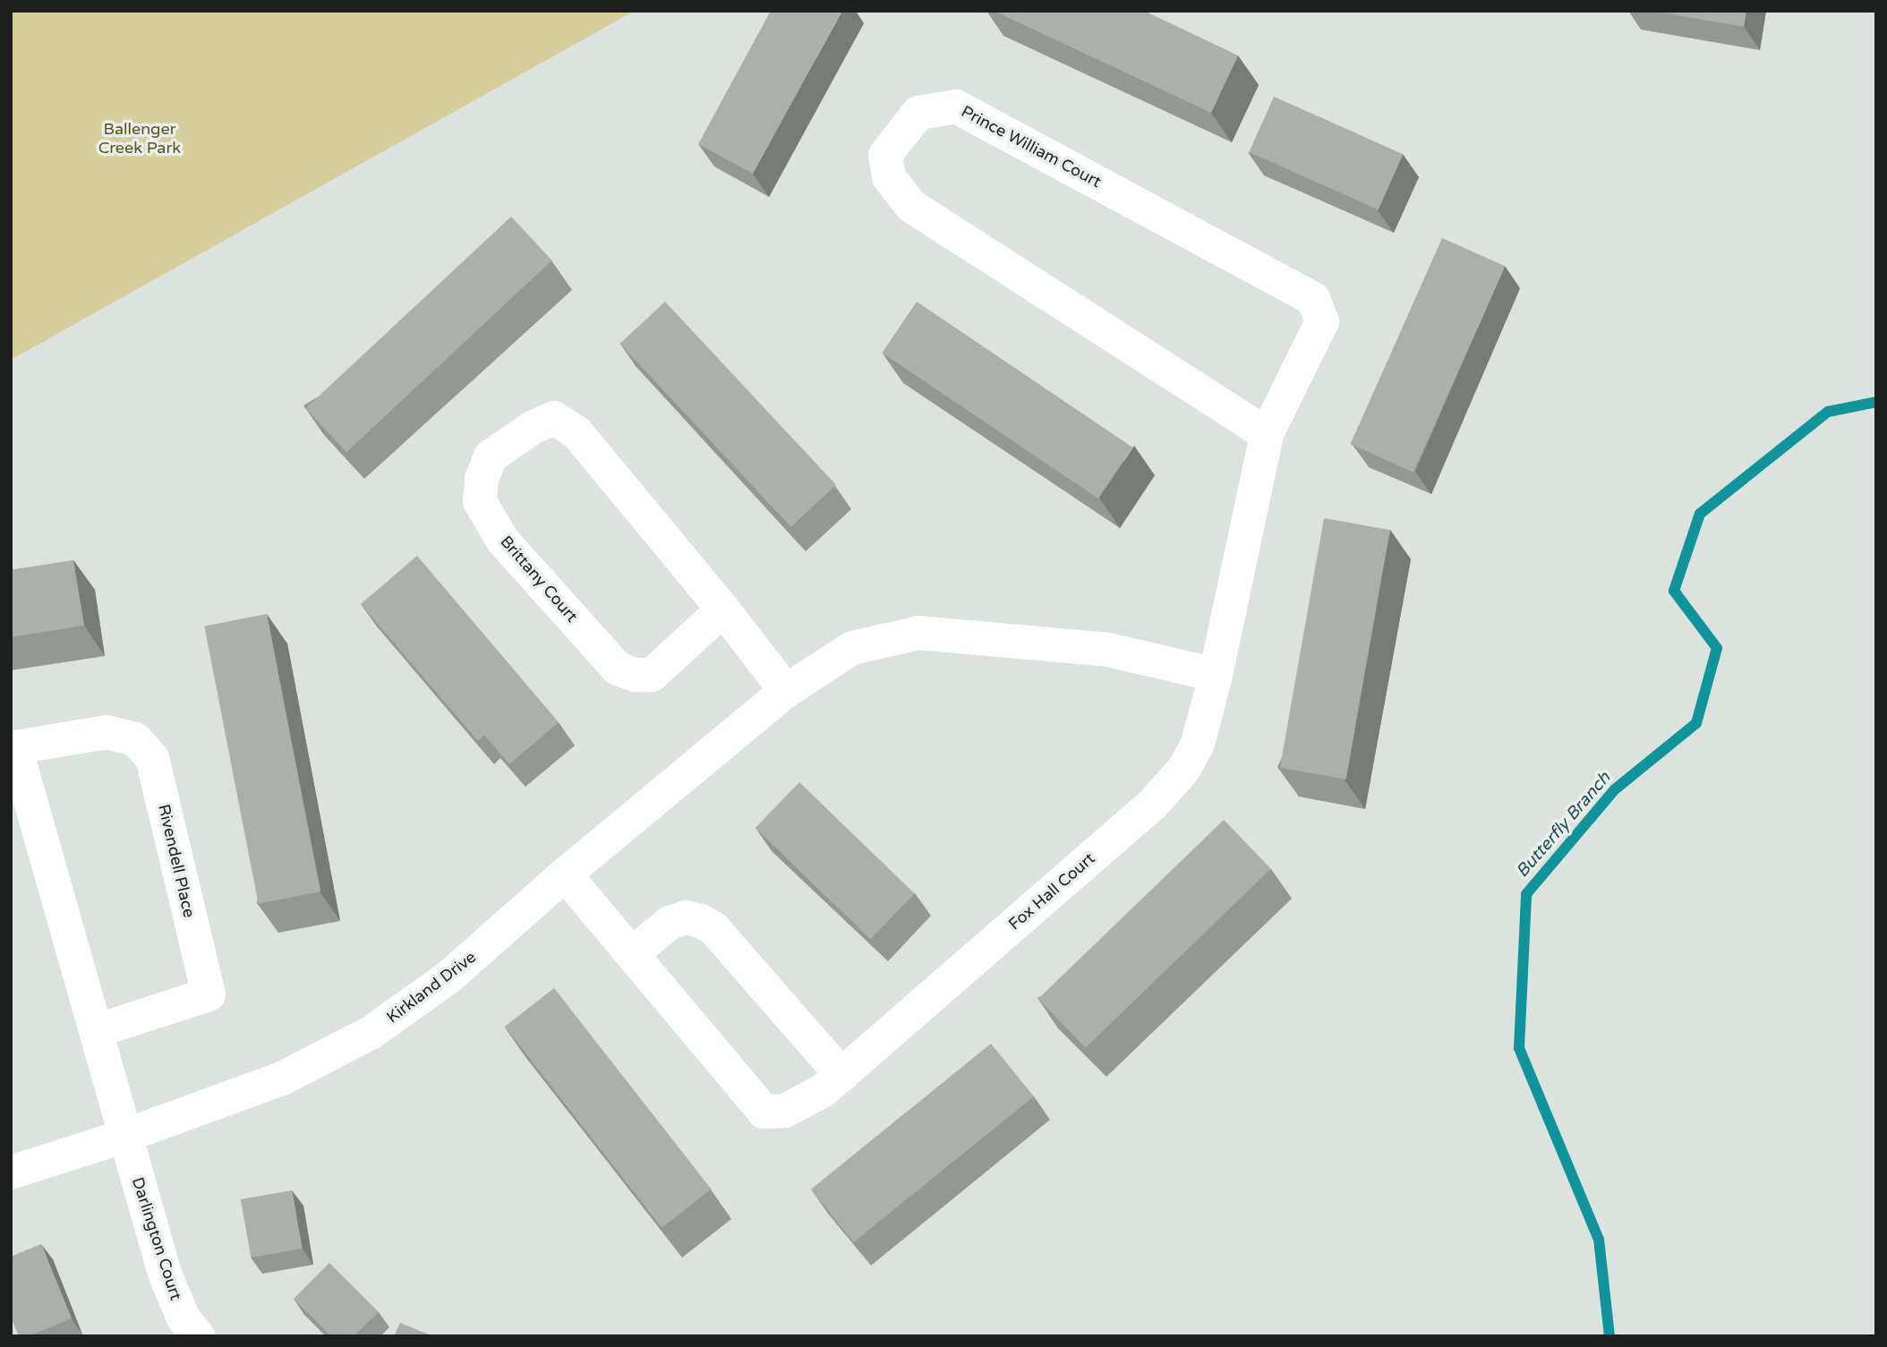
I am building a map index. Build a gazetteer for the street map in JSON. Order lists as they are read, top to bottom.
{
  "streets": {
    "street": [
      "Prince William Court",
      "Brittany Court",
      "Rivendell Place",
      "Fox Hall Court",
      "Kirkland Drive",
      "Darlington Court"
    ]
  },
  "crossings": [
    ["Prince William Court", "Fox Hall Court"],
    ["Brittany Court", "Kirkland Drive"],
    ["Rivendell Place", "Kirkland Drive"],
    ["Rivendell Place", "Darlington Court"],
    ["Fox Hall Court", "Kirkland Drive"],
    ["Kirkland Drive", "Darlington Court"]
  ],
  "water": ["Butterfly Branch"],
  "parks": ["Ballenger Creek Park"]
}
